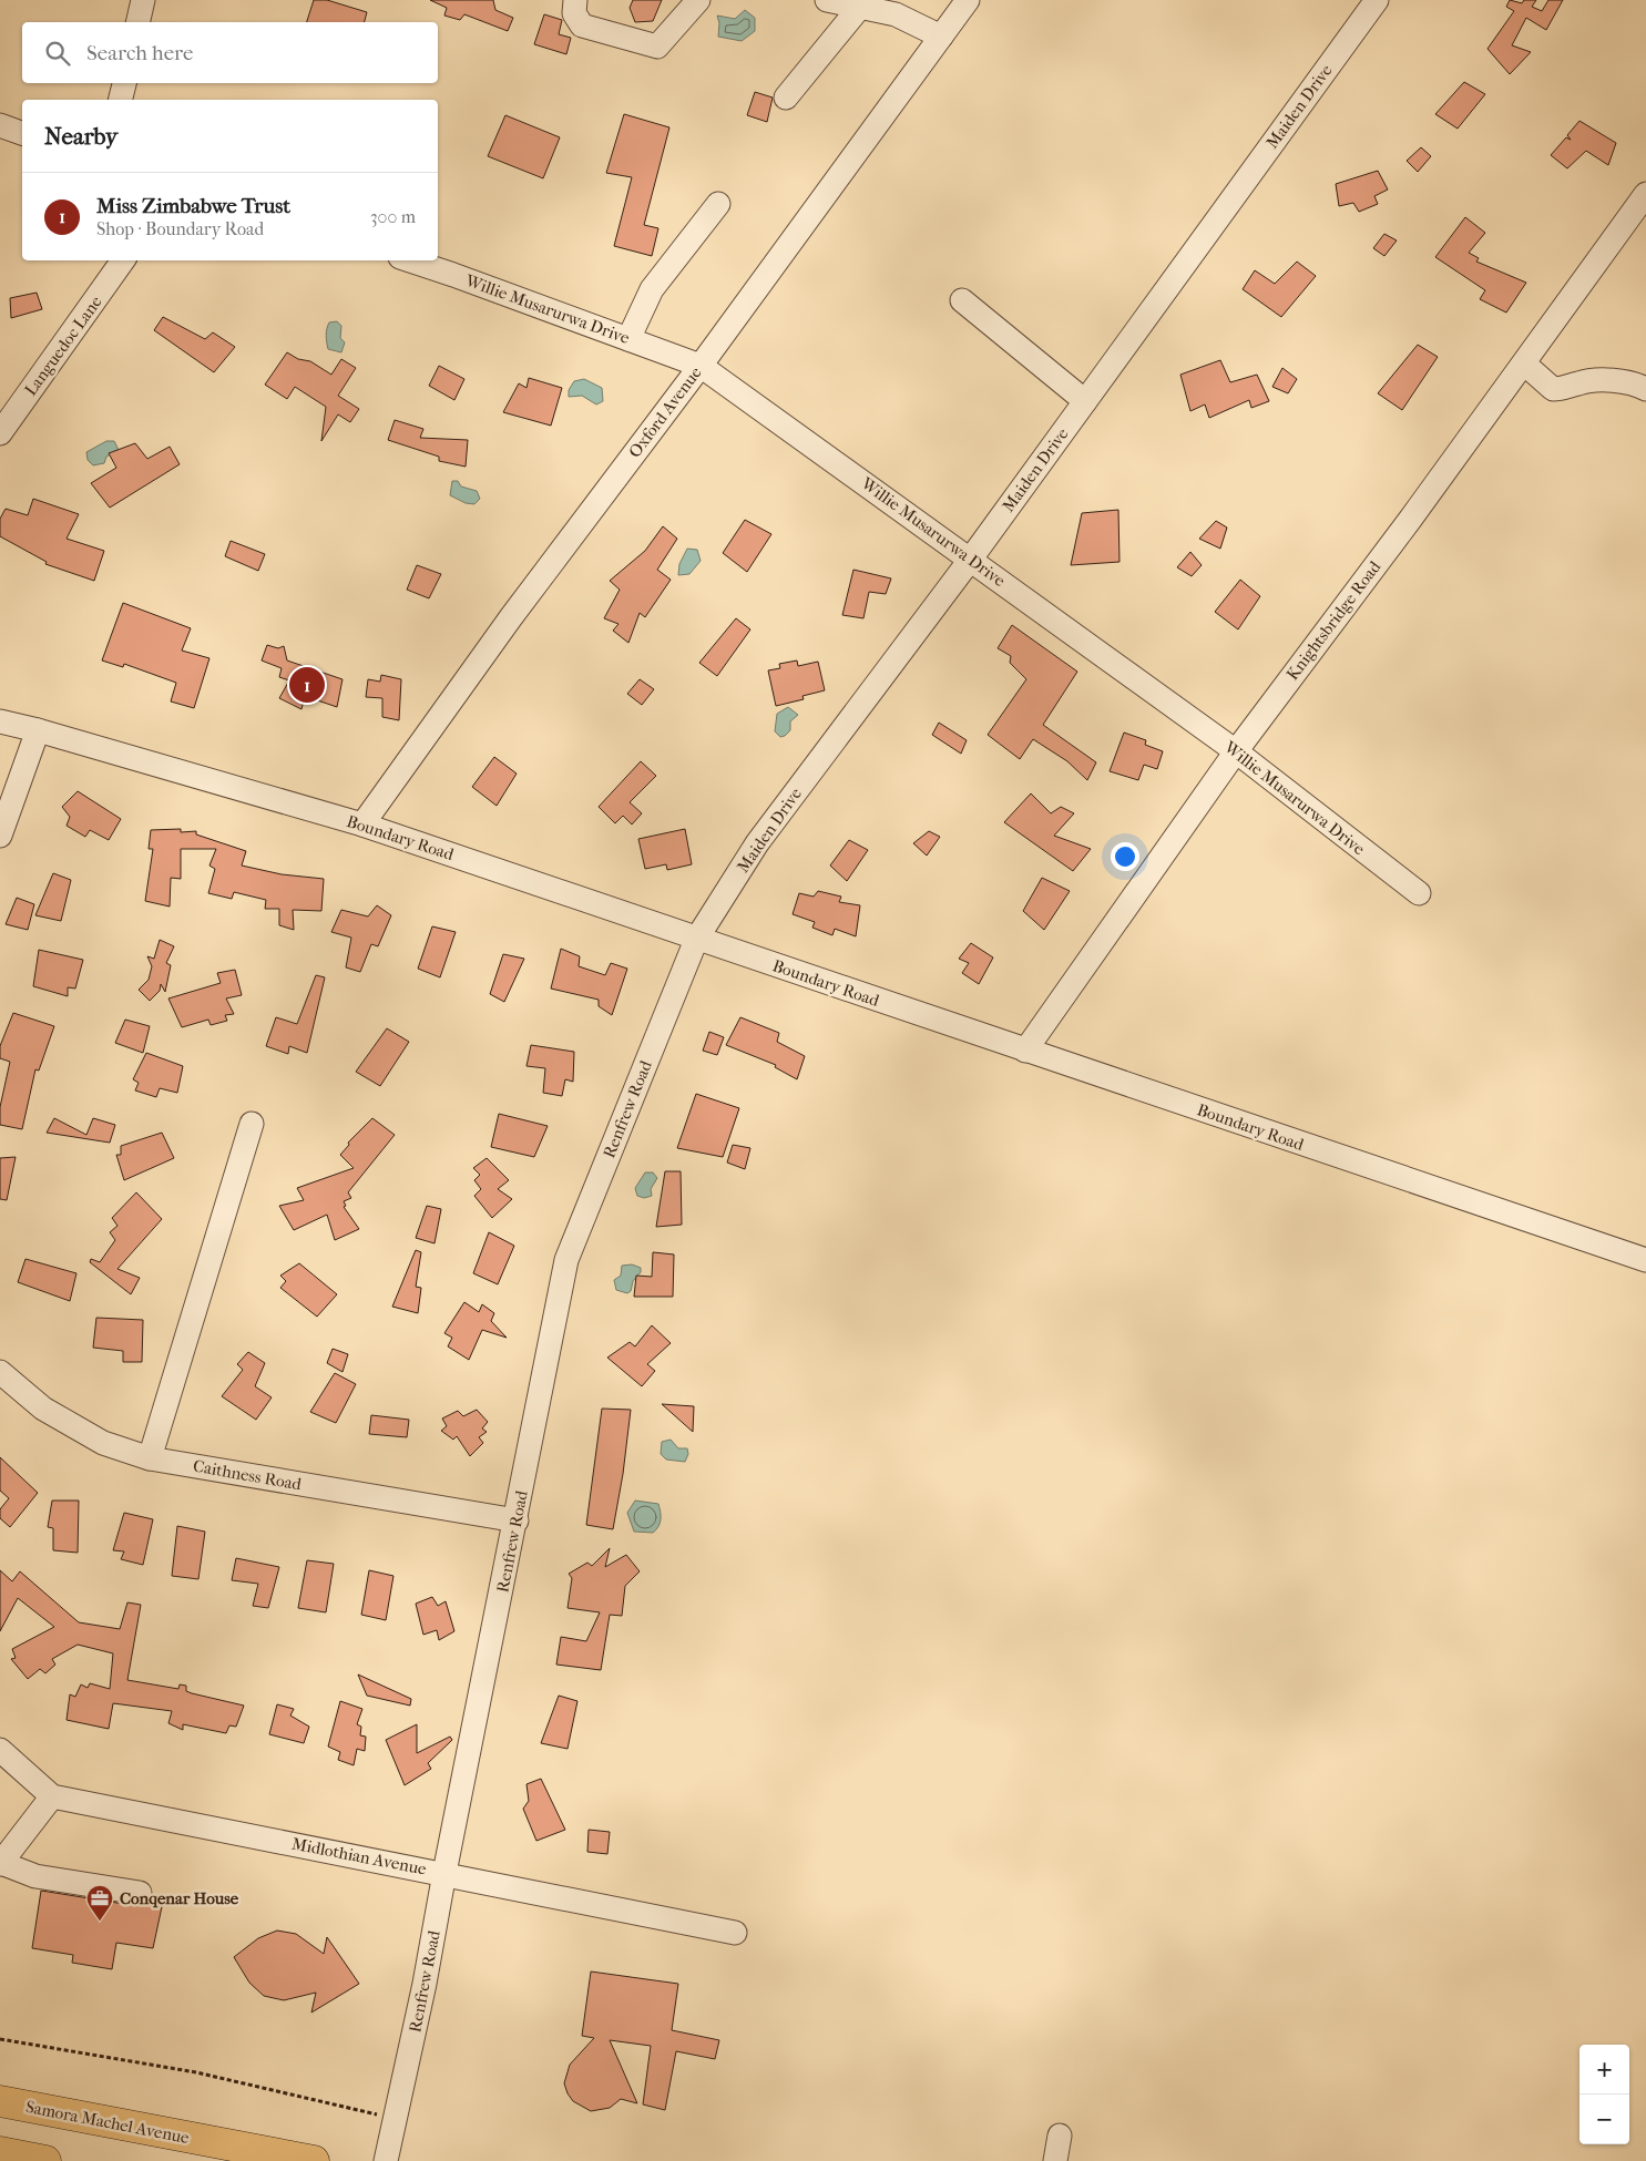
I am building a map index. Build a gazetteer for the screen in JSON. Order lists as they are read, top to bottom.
{
  "streets": {
    "highway": ["Samora Machel Avenue"],
    "street": [
      "Maiden Drive",
      "Willie Musarurwa Drive",
      "Languedoc Lane",
      "Oxford Avenue",
      "Knightsbridge Road",
      "Boundary Road",
      "Renfrew Road",
      "Caithness Road",
      "Midlothian Avenue"
    ]
  },
  "crossings": [
    ["Maiden Drive", "Willie Musarurwa Drive"],
    ["Maiden Drive", "Boundary Road"],
    ["Maiden Drive", "Renfrew Road"],
    ["Willie Musarurwa Drive", "Oxford Avenue"],
    ["Willie Musarurwa Drive", "Knightsbridge Road"],
    ["Oxford Avenue", "Boundary Road"],
    ["Knightsbridge Road", "Boundary Road"],
    ["Boundary Road", "Renfrew Road"],
    ["Renfrew Road", "Caithness Road"],
    ["Renfrew Road", "Midlothian Avenue"]
  ],
  "places": {
    "office": ["Conqenar House"]
  },
  "page": {
    "search": "Search here",
    "heading": "Nearby",
    "list": [
      {
        "mark": "1",
        "name": "Miss Zimbabwe Trust",
        "note": "Shop · Boundary Road",
        "value": "300 m"
      }
    ],
    "pins": "1",
    "map_buttons": ["+", "−"]
  }
}
